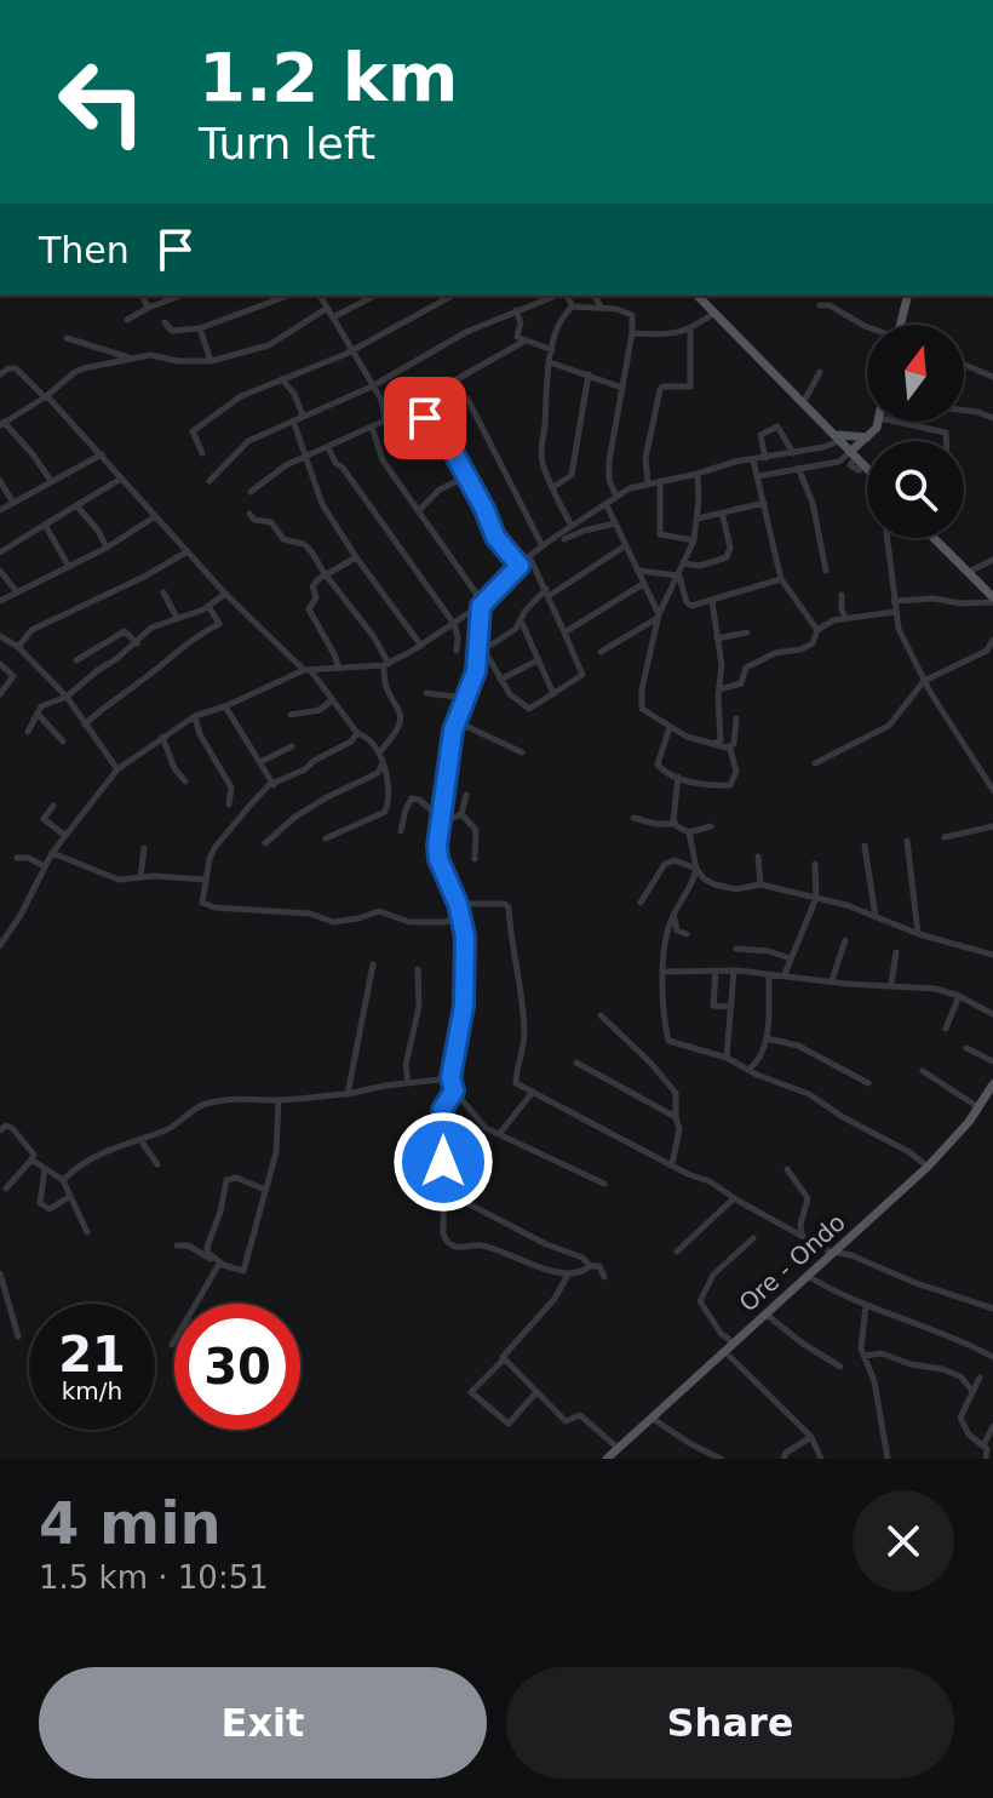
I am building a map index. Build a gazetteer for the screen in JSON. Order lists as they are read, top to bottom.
{
  "streets": {
    "main road": ["Ore - Ondo"]
  },
  "north": "top",
  "page": {
    "turn": ["1.2 km", "Turn left"],
    "then": "Then",
    "speed": "21 km/h",
    "limit": "30",
    "heading": ["4 min", "1.5 km · 10:51"],
    "buttons": ["Exit", "Share"]
  }
}
